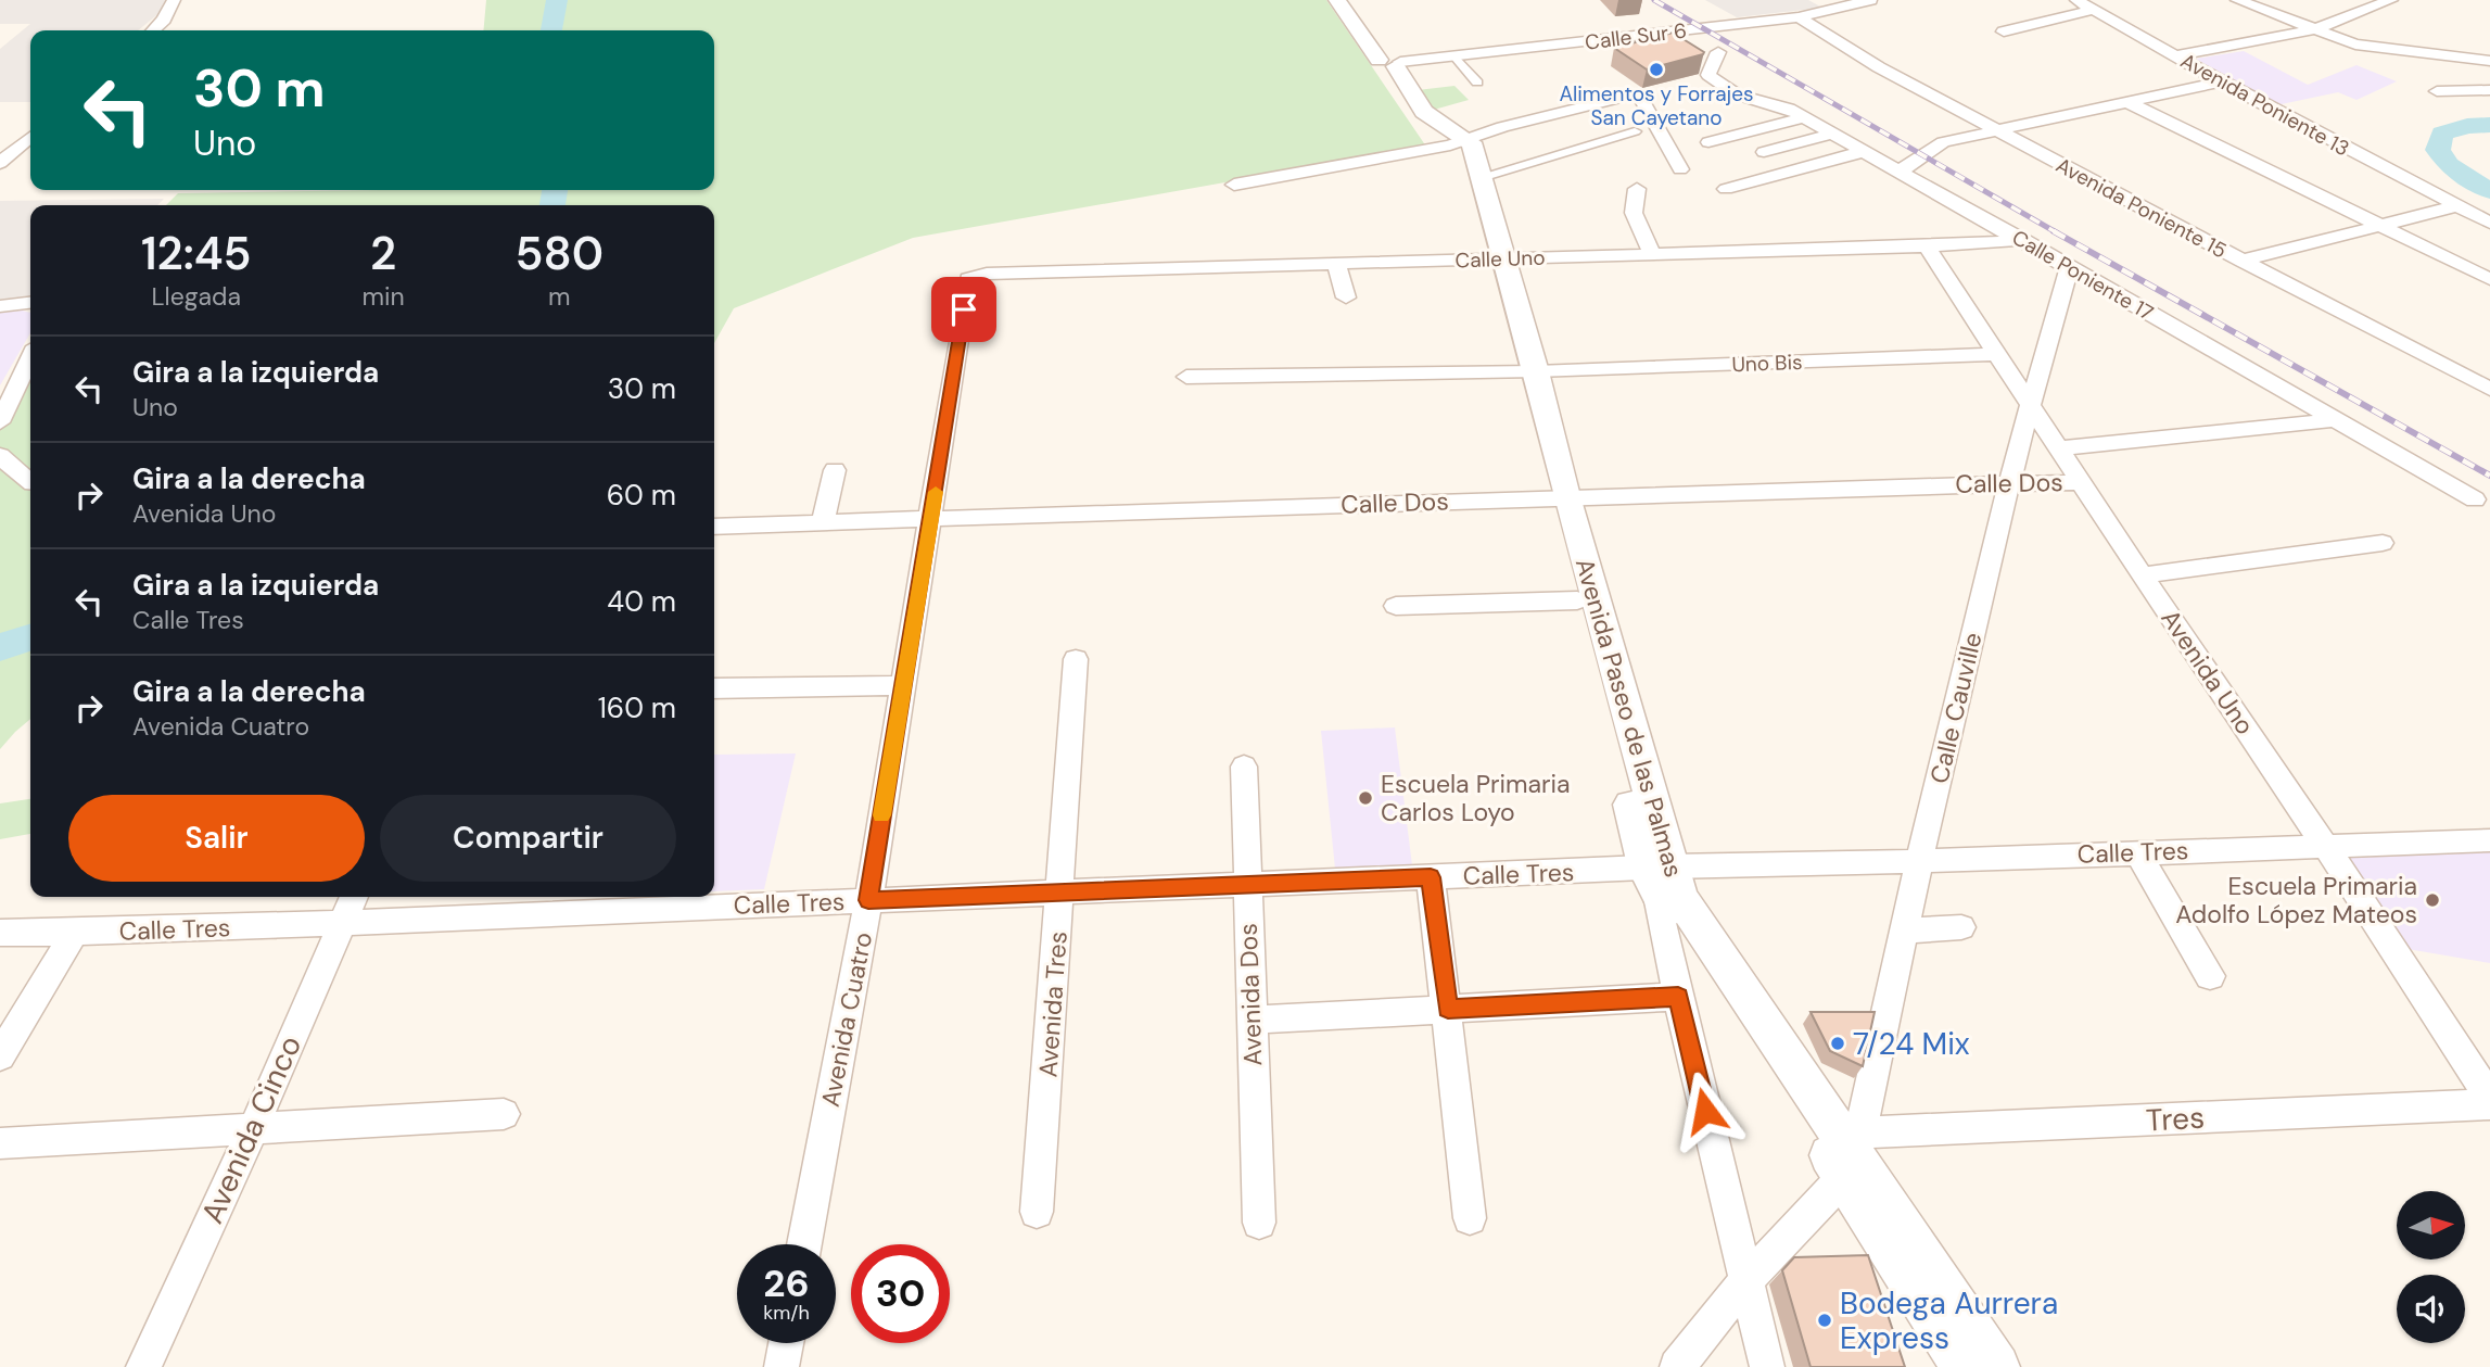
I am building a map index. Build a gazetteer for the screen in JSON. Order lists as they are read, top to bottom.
{
  "streets": {
    "street": [
      "Calle Sur 6",
      "Avenida Poniente 13",
      "Avenida Poniente 15",
      "Calle Uno",
      "Calle Poniente 17",
      "Uno Bis",
      "Calle Dos",
      "Avenida Uno",
      "Calle Cauville",
      "Avenida Paseo de las Palmas",
      "Calle Tres",
      "Avenida Dos",
      "Avenida Tres",
      "Avenida Cuatro",
      "Tres",
      "Avenida Cinco"
    ]
  },
  "crossings": [
    ["Calle Sur 6", "Avenida Poniente 15"],
    ["Calle Sur 6", "Avenida Paseo de las Palmas"],
    ["Calle Uno", "Calle Poniente 17"],
    ["Calle Uno", "Avenida Uno"],
    ["Calle Uno", "Avenida Paseo de las Palmas"],
    ["Calle Uno", "Avenida Cuatro"],
    ["Calle Poniente 17", "Calle Dos"],
    ["Calle Poniente 17", "Calle Cauville"],
    ["Uno Bis", "Avenida Uno"],
    ["Uno Bis", "Avenida Paseo de las Palmas"],
    ["Calle Dos", "Avenida Uno"],
    ["Calle Dos", "Calle Cauville"],
    ["Calle Dos", "Avenida Paseo de las Palmas"],
    ["Calle Dos", "Avenida Cuatro"],
    ["Avenida Uno", "Calle Cauville"],
    ["Avenida Uno", "Calle Tres"],
    ["Calle Cauville", "Avenida Paseo de las Palmas"],
    ["Calle Cauville", "Calle Tres"],
    ["Calle Cauville", "Tres"],
    ["Avenida Paseo de las Palmas", "Calle Tres"],
    ["Avenida Paseo de las Palmas", "Tres"],
    ["Calle Tres", "Avenida Dos"],
    ["Calle Tres", "Avenida Tres"],
    ["Calle Tres", "Avenida Cuatro"],
    ["Calle Tres", "Avenida Cinco"]
  ],
  "places": [
    "Alimentos y Forrajes San Cayetano",
    "Escuela Primaria Carlos Loyo",
    "Escuela Primaria Adolfo López Mateos",
    "7/24 Mix",
    "Bodega Aurrera Express"
  ],
  "north": "right",
  "page": {
    "turn": ["30 m", "Uno"],
    "eta": [
      "12:45",
      "Llegada",
      "2",
      "min",
      "580",
      "m"
    ],
    "list": [
      {
        "name": "Gira a la izquierda",
        "note": "Uno",
        "value": "30 m"
      },
      {
        "name": "Gira a la derecha",
        "note": "Avenida Uno",
        "value": "60 m"
      },
      {
        "name": "Gira a la izquierda",
        "note": "Calle Tres",
        "value": "40 m"
      },
      {
        "name": "Gira a la derecha",
        "note": "Avenida Cuatro",
        "value": "160 m"
      }
    ],
    "buttons": ["Salir", "Compartir"],
    "speed": "26 km/h",
    "limit": "30"
  }
}
